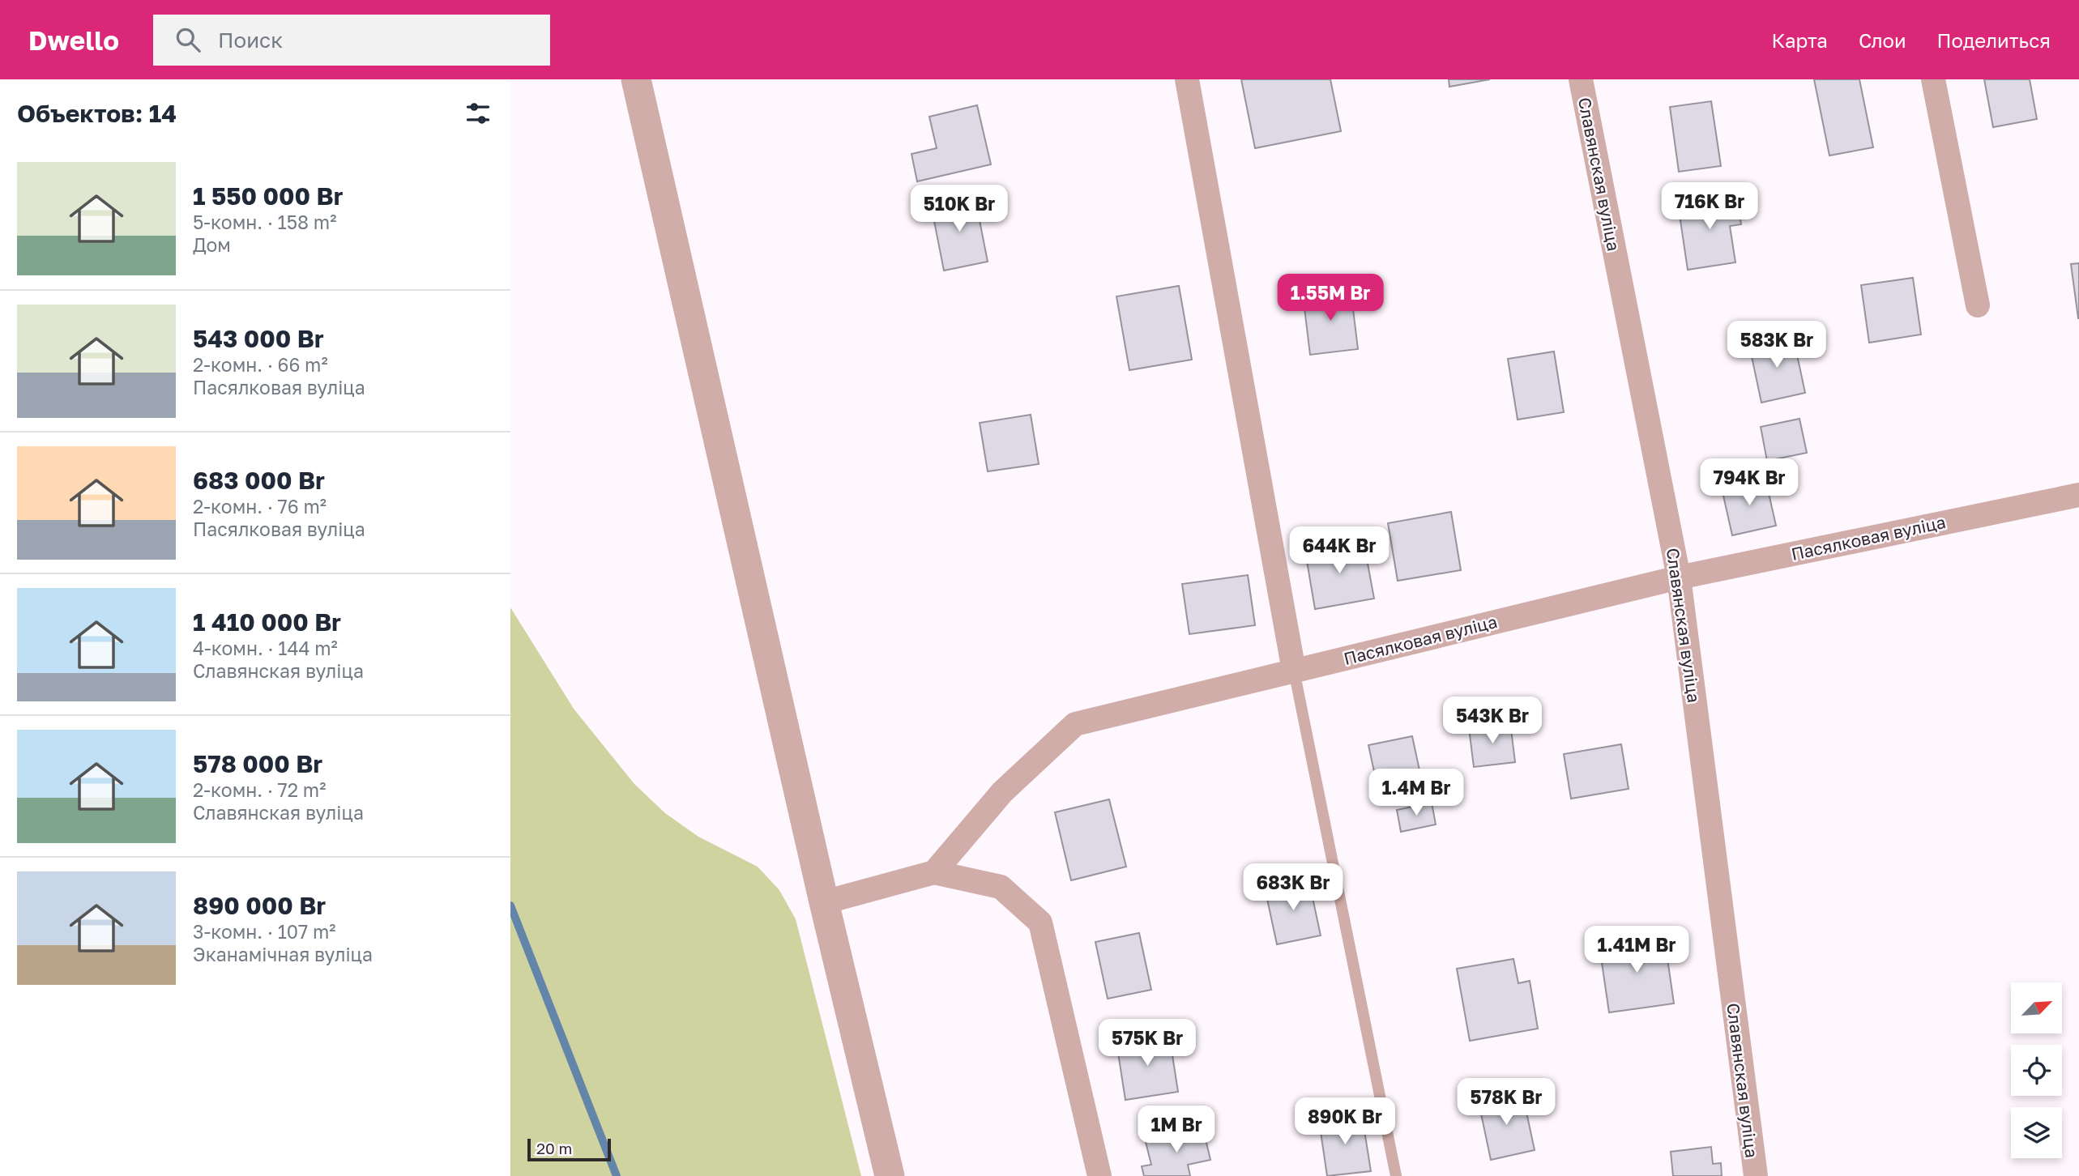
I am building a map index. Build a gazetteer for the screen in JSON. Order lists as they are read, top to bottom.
{
  "streets": {
    "street": ["Славянская вуліца", "Пасялковая вуліца"]
  },
  "crossings": [
    ["Славянская вуліца", "Пасялковая вуліца"]
  ],
  "scale_bar": "20 m",
  "north": "top right",
  "page": {
    "header": "Dwello",
    "search": "Поиск",
    "nav": ["Карта", "Слои", "Поделиться"],
    "heading": "Объектов: 14",
    "list": [
      {
        "name": "1 550 000 Br",
        "note": "5-комн. · 158 m² · Дом"
      },
      {
        "name": "543 000 Br",
        "note": "2-комн. · 66 m² · Пасялковая вуліца"
      },
      {
        "name": "683 000 Br",
        "note": "2-комн. · 76 m² · Пасялковая вуліца"
      },
      {
        "name": "1 410 000 Br",
        "note": "4-комн. · 144 m² · Славянская вуліца"
      },
      {
        "name": "578 000 Br",
        "note": "2-комн. · 72 m² · Славянская вуліца"
      },
      {
        "name": "890 000 Br",
        "note": "3-комн. · 107 m² · Эканамічная вуліца"
      }
    ],
    "price": [
      "716K Br",
      "510K Br",
      "1.55M Br",
      "583K Br",
      "794K Br",
      "644K Br",
      "543K Br",
      "1.4M Br",
      "683K Br",
      "1.41M Br",
      "575K Br",
      "578K Br",
      "890K Br",
      "1M Br"
    ],
    "scale": "20 m"
  }
}
